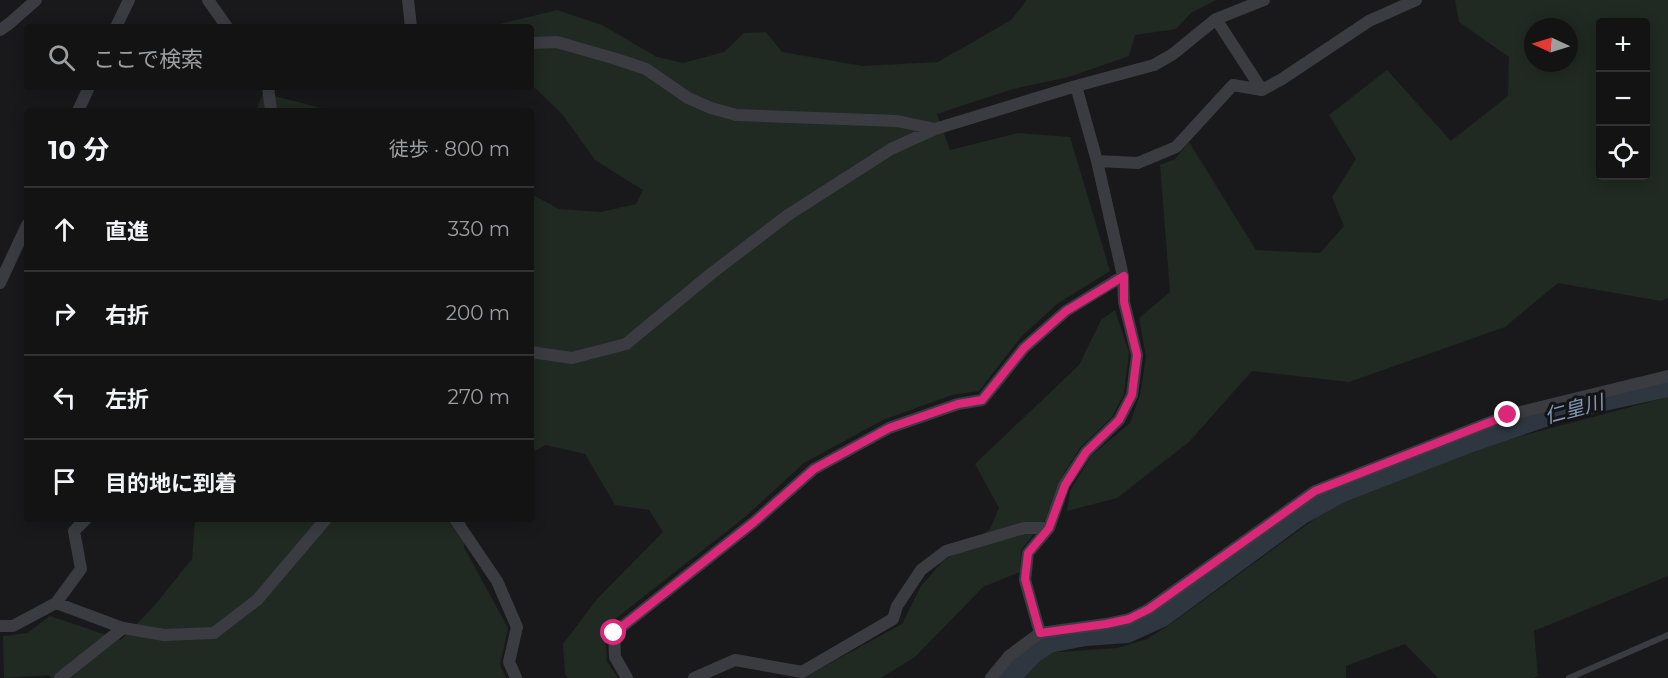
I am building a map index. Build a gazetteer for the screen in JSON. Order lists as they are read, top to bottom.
{
  "water": ["仁皇川"],
  "north": "left",
  "page": {
    "map_buttons": ["+", "−"],
    "search": "ここで検索",
    "heading": ["10 分", "徒歩 · 800 m"],
    "list": [
      ["直進", "330 m"],
      ["右折", "200 m"],
      ["左折", "270 m"],
      "目的地に到着"
    ]
  }
}
